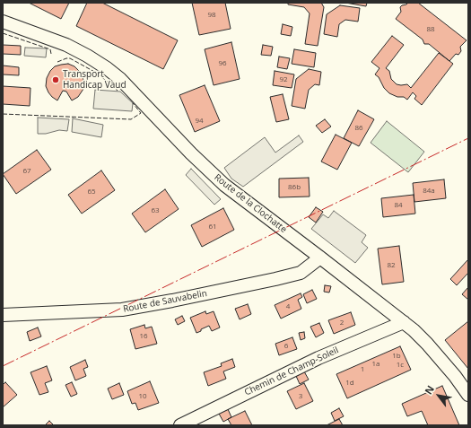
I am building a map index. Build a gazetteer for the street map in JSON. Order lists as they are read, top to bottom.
{
  "streets": {
    "street": ["Route de la Clochatte", "Route de Sauvabelin", "Chemin de Champ-Soleil"]
  },
  "crossings": [
    ["Route de la Clochatte", "Route de Sauvabelin"],
    ["Route de la Clochatte", "Chemin de Champ-Soleil"]
  ],
  "places": ["Transport Handicap Vaud"],
  "house_numbers": [
    "98",
    "88",
    "96",
    "92",
    "94",
    "86",
    "67",
    "86b",
    "84a",
    "65",
    "84",
    "63",
    "61",
    "82",
    "4",
    "2",
    "16",
    "6",
    "1b",
    "1a",
    "1c",
    "1",
    "1d",
    "10",
    "3"
  ],
  "north": "top left"
}
